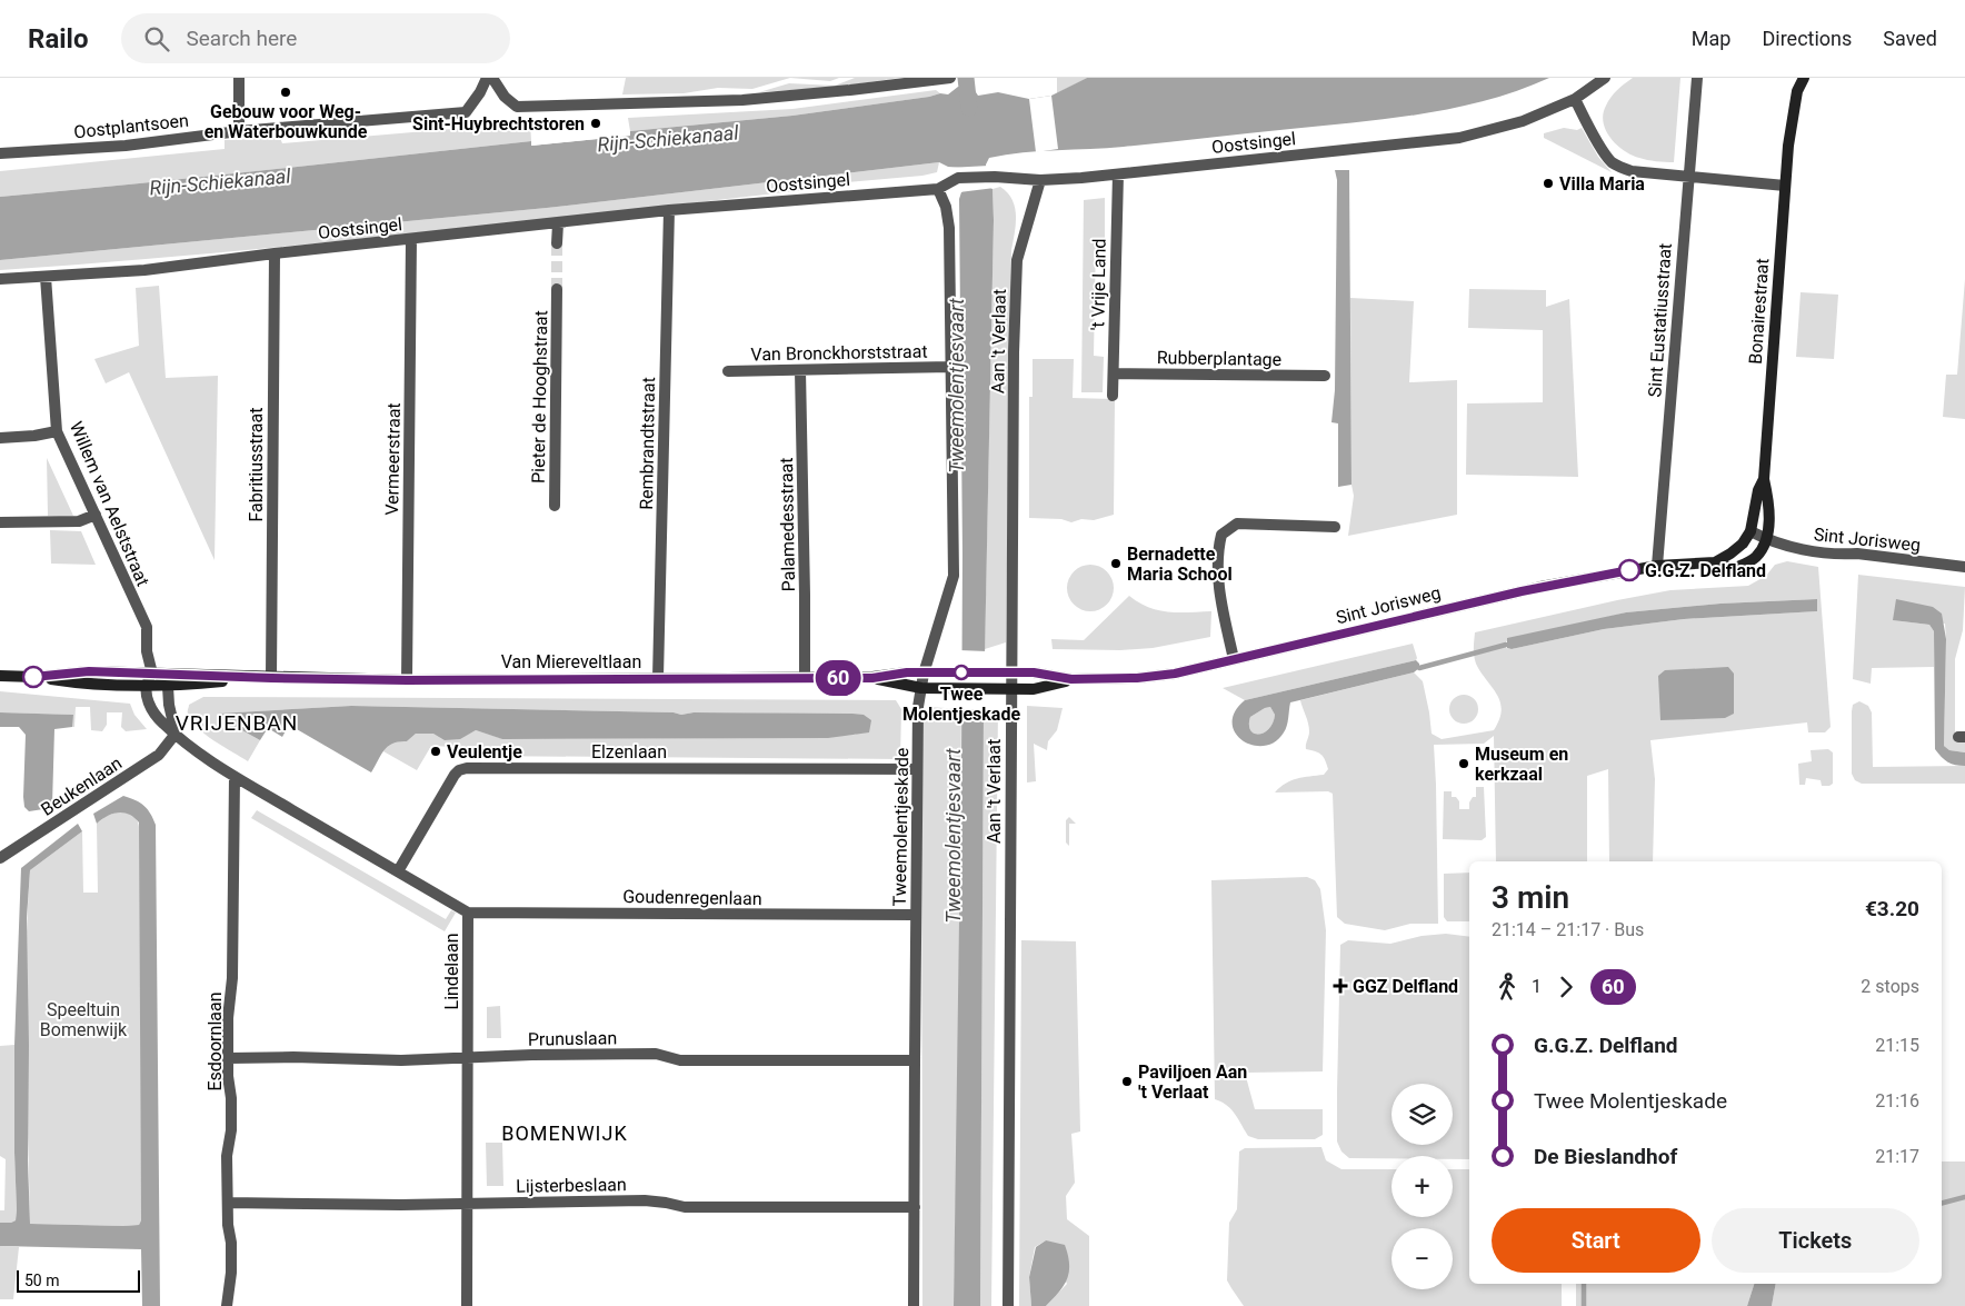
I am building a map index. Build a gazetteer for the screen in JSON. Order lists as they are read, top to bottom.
{
  "streets": {
    "main road": ["Bonairestraat", "Sint Jorisweg", "Van Miereveltlaan"],
    "street": [
      "Oostplantsoen",
      "Oostsingel",
      "'t Vrije Land",
      "Sint Eustatiusstraat",
      "Aan 't Verlaat",
      "Van Bronckhorststraat",
      "Rubberplantage",
      "Pieter de Hooghstraat",
      "Rembrandtstraat",
      "Vermeerstraat",
      "Fabritiusstraat",
      "Willem van Aelststraat",
      "Palamedesstraat",
      "Elzenlaan",
      "Beukenlaan",
      "Tweemolentjeskade",
      "Goudenregenlaan",
      "Lindelaan",
      "Prunuslaan",
      "Esdoornlaan",
      "Lijsterbeslaan"
    ]
  },
  "crossings": [
    ["Oostsingel", "'t Vrije Land"],
    ["Oostsingel", "Aan 't Verlaat"],
    ["Oostsingel", "Rembrandtstraat"],
    ["Oostsingel", "Vermeerstraat"],
    ["Oostsingel", "Fabritiusstraat"],
    ["Oostsingel", "Willem van Aelststraat"],
    ["Oostsingel", "Tweemolentjeskade"],
    ["'t Vrije Land", "Rubberplantage"],
    ["Bonairestraat", "Sint Jorisweg"],
    ["Sint Eustatiusstraat", "Sint Jorisweg"],
    ["Aan 't Verlaat", "Sint Jorisweg"],
    ["Van Bronckhorststraat", "Palamedesstraat"],
    ["Van Bronckhorststraat", "Tweemolentjeskade"],
    ["Rembrandtstraat", "Van Miereveltlaan"],
    ["Vermeerstraat", "Van Miereveltlaan"],
    ["Fabritiusstraat", "Van Miereveltlaan"],
    ["Willem van Aelststraat", "Van Miereveltlaan"],
    ["Palamedesstraat", "Van Miereveltlaan"],
    ["Sint Jorisweg", "Van Miereveltlaan"],
    ["Van Miereveltlaan", "Tweemolentjeskade"],
    ["Van Miereveltlaan", "Lindelaan"],
    ["Elzenlaan", "Tweemolentjeskade"],
    ["Elzenlaan", "Lindelaan"],
    ["Beukenlaan", "Lindelaan"],
    ["Tweemolentjeskade", "Goudenregenlaan"],
    ["Tweemolentjeskade", "Prunuslaan"],
    ["Tweemolentjeskade", "Lijsterbeslaan"],
    ["Goudenregenlaan", "Lindelaan"],
    ["Lindelaan", "Prunuslaan"],
    ["Lindelaan", "Esdoornlaan"],
    ["Lindelaan", "Lijsterbeslaan"],
    ["Prunuslaan", "Esdoornlaan"],
    ["Esdoornlaan", "Lijsterbeslaan"]
  ],
  "districts": ["VRIJENBAN", "BOMENWIJK"],
  "water": ["Rijn-Schiekanaal", "Tweemolentjesvaart"],
  "parks": ["Speeltuin Bomenwijk"],
  "places": {
    "other": [
      "Gebouw voor Weg- en Waterbouwkunde",
      "Sint-Huybrechtstoren",
      "Villa Maria",
      "Bernadette Maria School",
      "G.G.Z. Delfland",
      "Twee Molentjeskade",
      "Veulentje",
      "Museum en kerkzaal",
      "Paviljoen Aan 't Verlaat"
    ],
    "health": ["GGZ Delfland"]
  },
  "lines": ["bus line 60"],
  "scale_bar": "50 m",
  "page": {
    "header": "Railo",
    "search": "Search here",
    "nav": ["Map", "Directions", "Saved"],
    "on_map": "60",
    "heading": ["3 min", "21:14 – 21:17 · Bus", "€3.20"],
    "legs": ["1", "60", "2 stops"],
    "list": [
      {
        "name": "G.G.Z. Delfland",
        "value": "21:15"
      },
      {
        "name": "Twee Molentjeskade",
        "value": "21:16"
      },
      {
        "name": "De Bieslandhof",
        "value": "21:17"
      }
    ],
    "map_buttons": ["+", "−"],
    "buttons": ["Start", "Tickets"],
    "scale": "50 m"
  }
}
